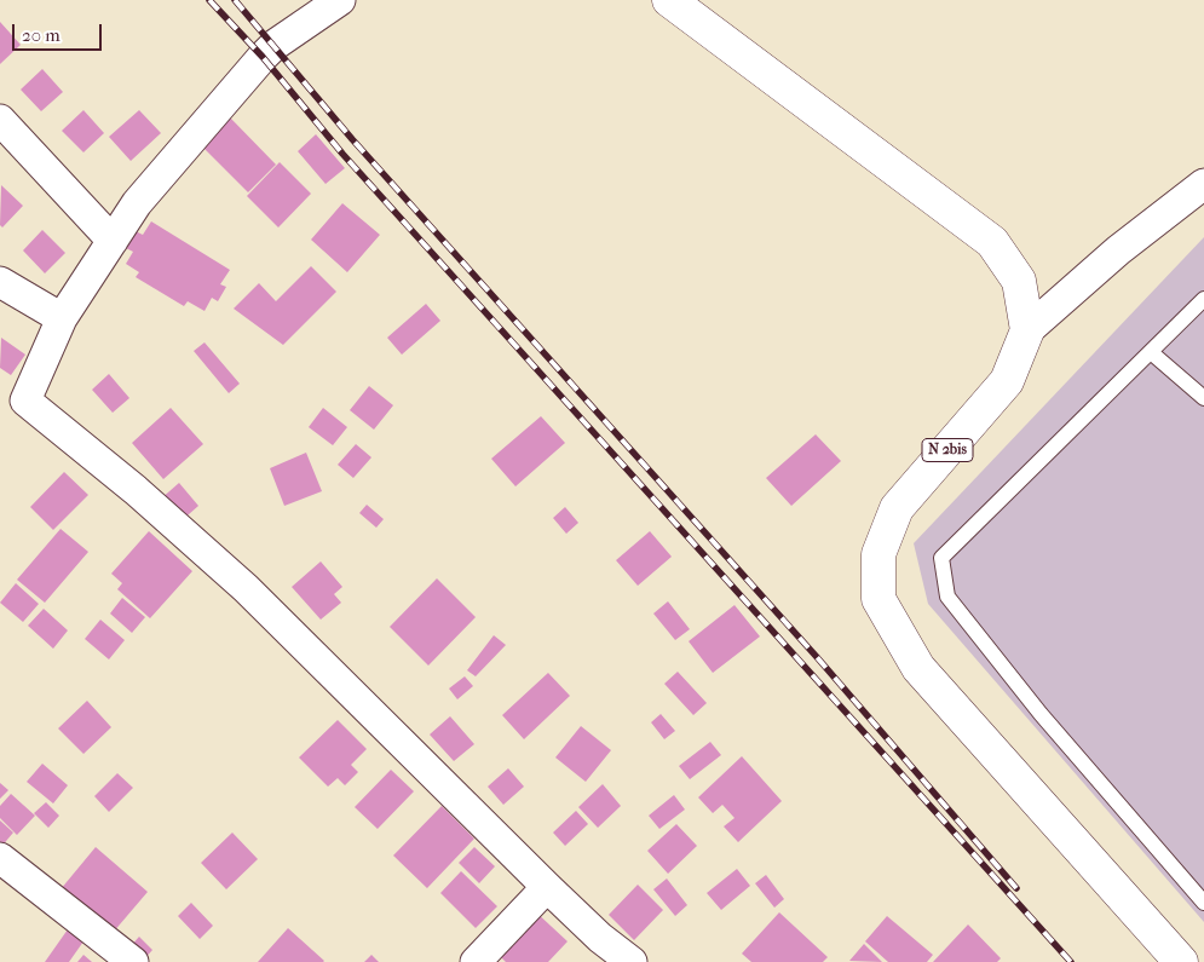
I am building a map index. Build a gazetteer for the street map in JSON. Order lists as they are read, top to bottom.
{
  "streets": {
    "main road": ["N 2bis"]
  },
  "scale_bar": "20 m"
}
